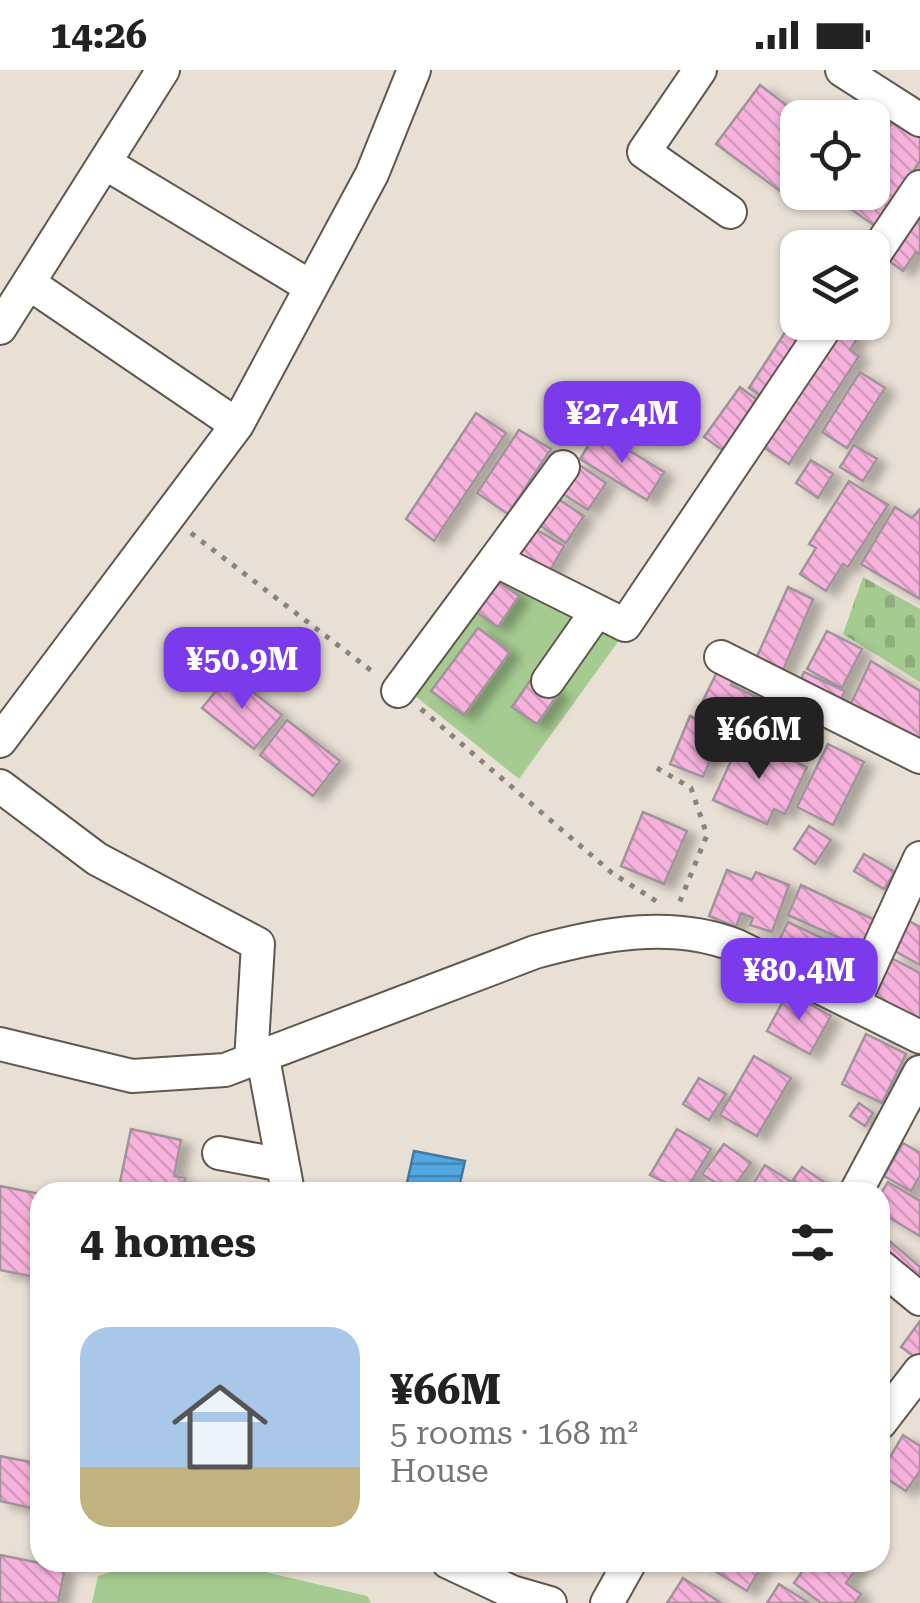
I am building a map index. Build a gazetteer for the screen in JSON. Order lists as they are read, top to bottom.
{
  "page": {
    "status": "14:26",
    "price": [
      "¥27.4M",
      "¥50.9M",
      "¥66M",
      "¥80.4M"
    ],
    "heading": "4 homes",
    "list": [
      {
        "name": "¥66M",
        "note": "5 rooms · 168 m² · House"
      }
    ]
  }
}
